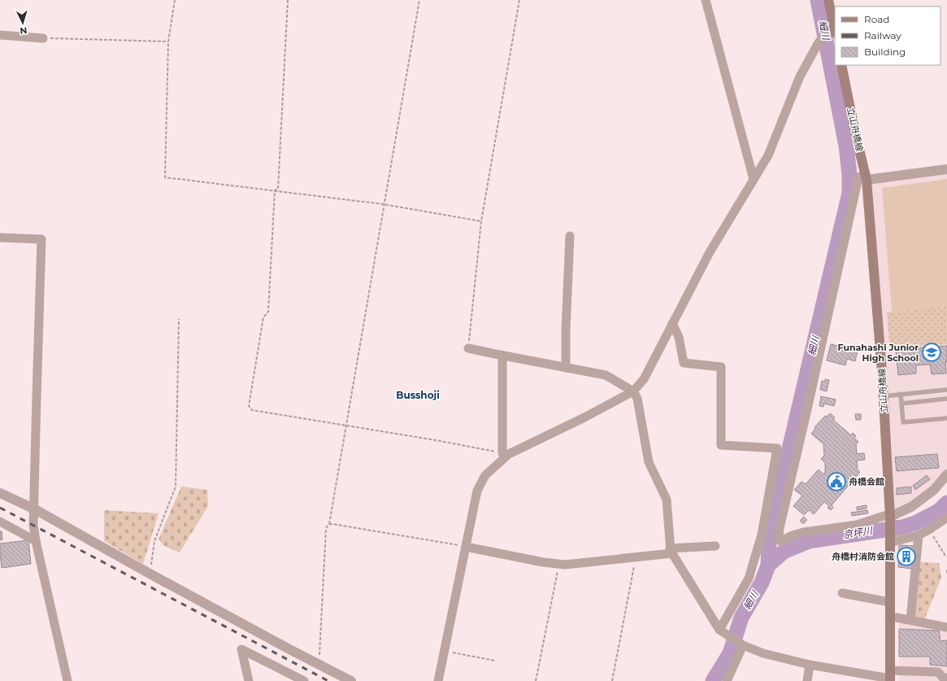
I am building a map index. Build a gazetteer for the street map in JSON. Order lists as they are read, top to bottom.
{
  "streets": {
    "main road": ["立山舟橋線"]
  },
  "districts": ["Busshoji"],
  "water": ["細川", "京坪川"],
  "places": {
    "school or university": ["Funahashi Junior High School"],
    "public building": ["舟橋会館"],
    "building": ["舟橋村消防会館"]
  },
  "legend": ["Road", "Railway", "Building"],
  "north": "bottom"
}
